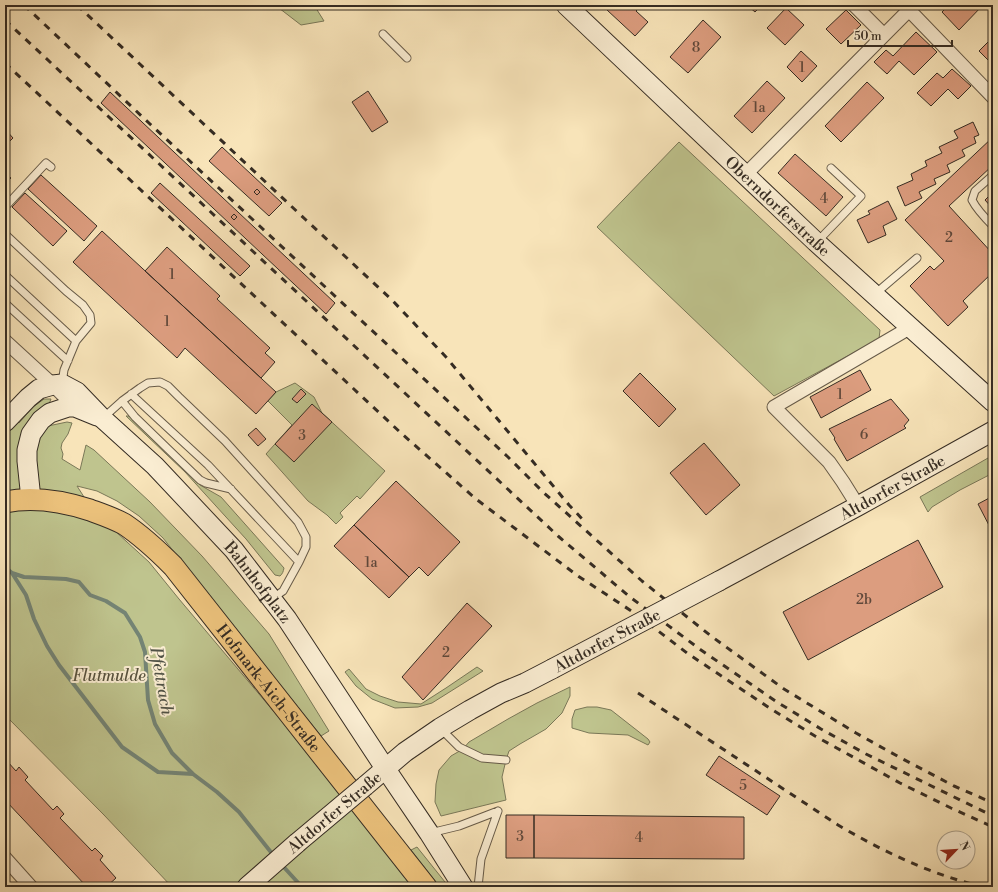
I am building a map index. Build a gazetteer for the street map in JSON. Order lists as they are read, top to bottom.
{
  "streets": {
    "main road": [
      "Oberndorferstraße",
      "Altdorfer Straße",
      "Bahnhofplatz",
      "Hofmark-Aich-Straße"
    ]
  },
  "crossings": [
    ["Altdorfer Straße", "Bahnhofplatz"]
  ],
  "water": ["Pfettrach"],
  "parks": ["Flutmulde"],
  "house_numbers": [
    "8",
    "1",
    "1a",
    "4",
    "2",
    "1",
    "1",
    "1",
    "6",
    "3",
    "1a",
    "2b",
    "2",
    "5",
    "3",
    "4"
  ],
  "scale_bar": "50 m",
  "north": "top right"
}
